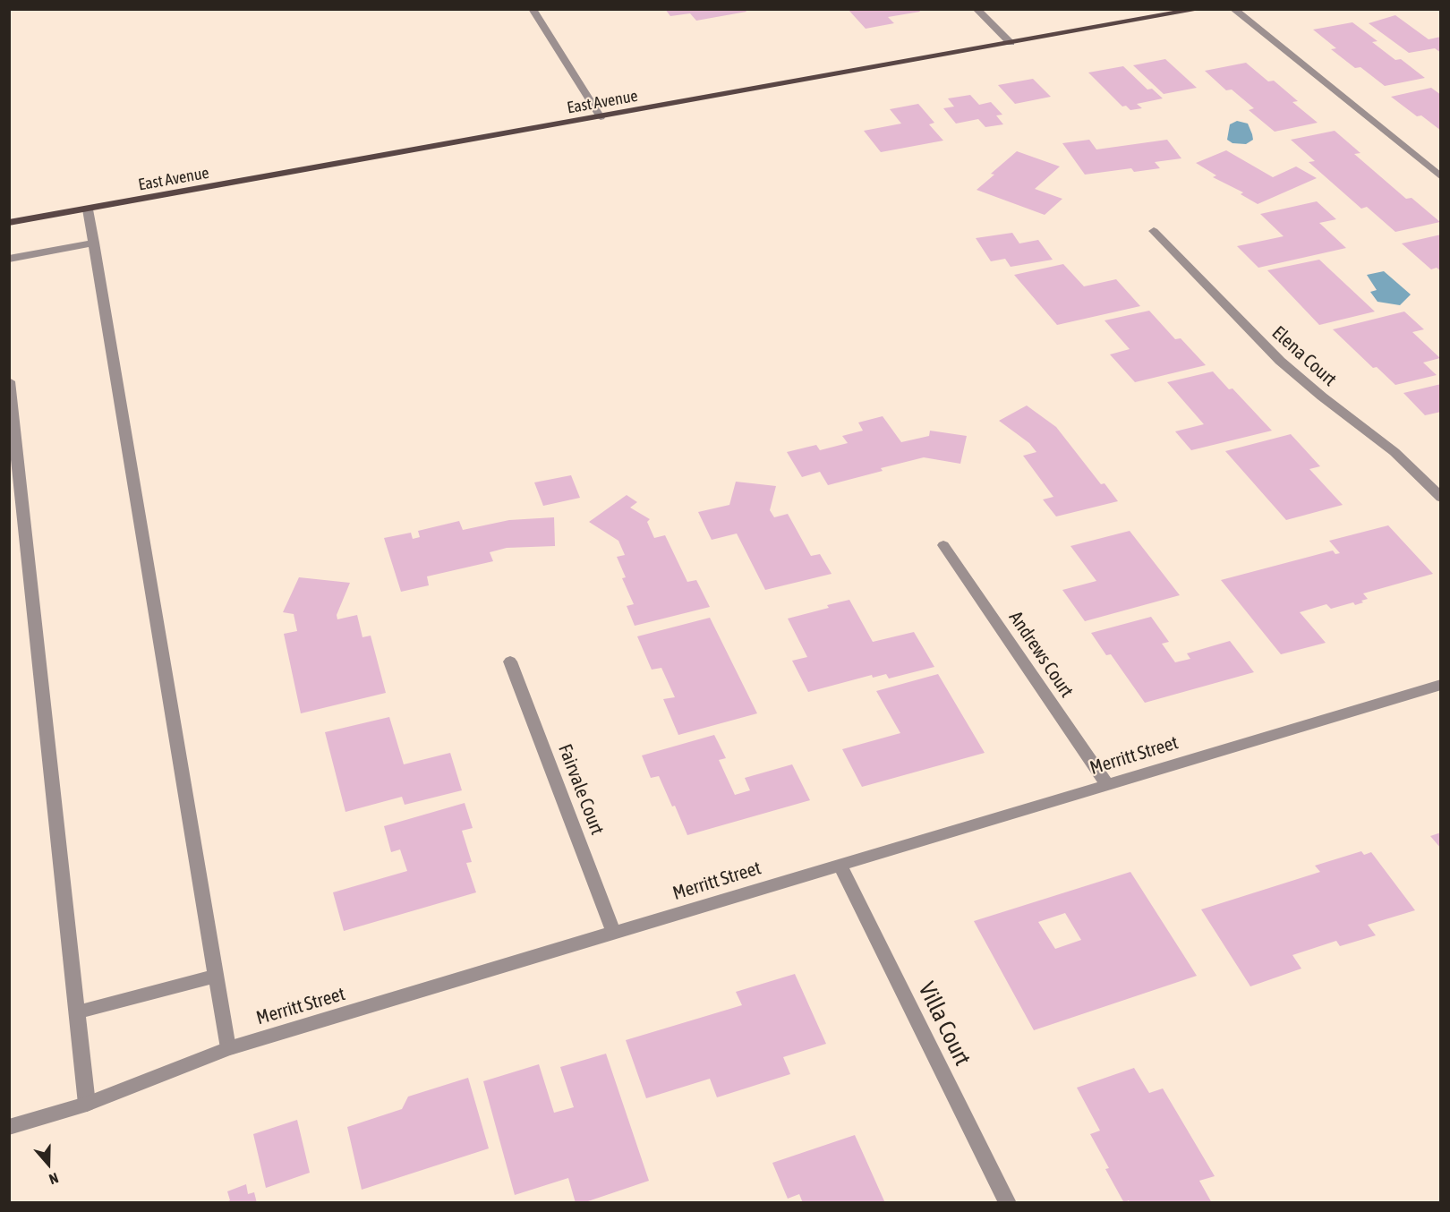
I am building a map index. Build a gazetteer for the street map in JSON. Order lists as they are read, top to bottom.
{
  "streets": {
    "main road": ["East Avenue"],
    "street": [
      "Elena Court",
      "Andrews Court",
      "Merritt Street",
      "Fairvale Court",
      "Villa Court"
    ]
  },
  "crossings": [
    ["Andrews Court", "Merritt Street"],
    ["Merritt Street", "Fairvale Court"],
    ["Merritt Street", "Villa Court"]
  ],
  "north": "bottom"
}
